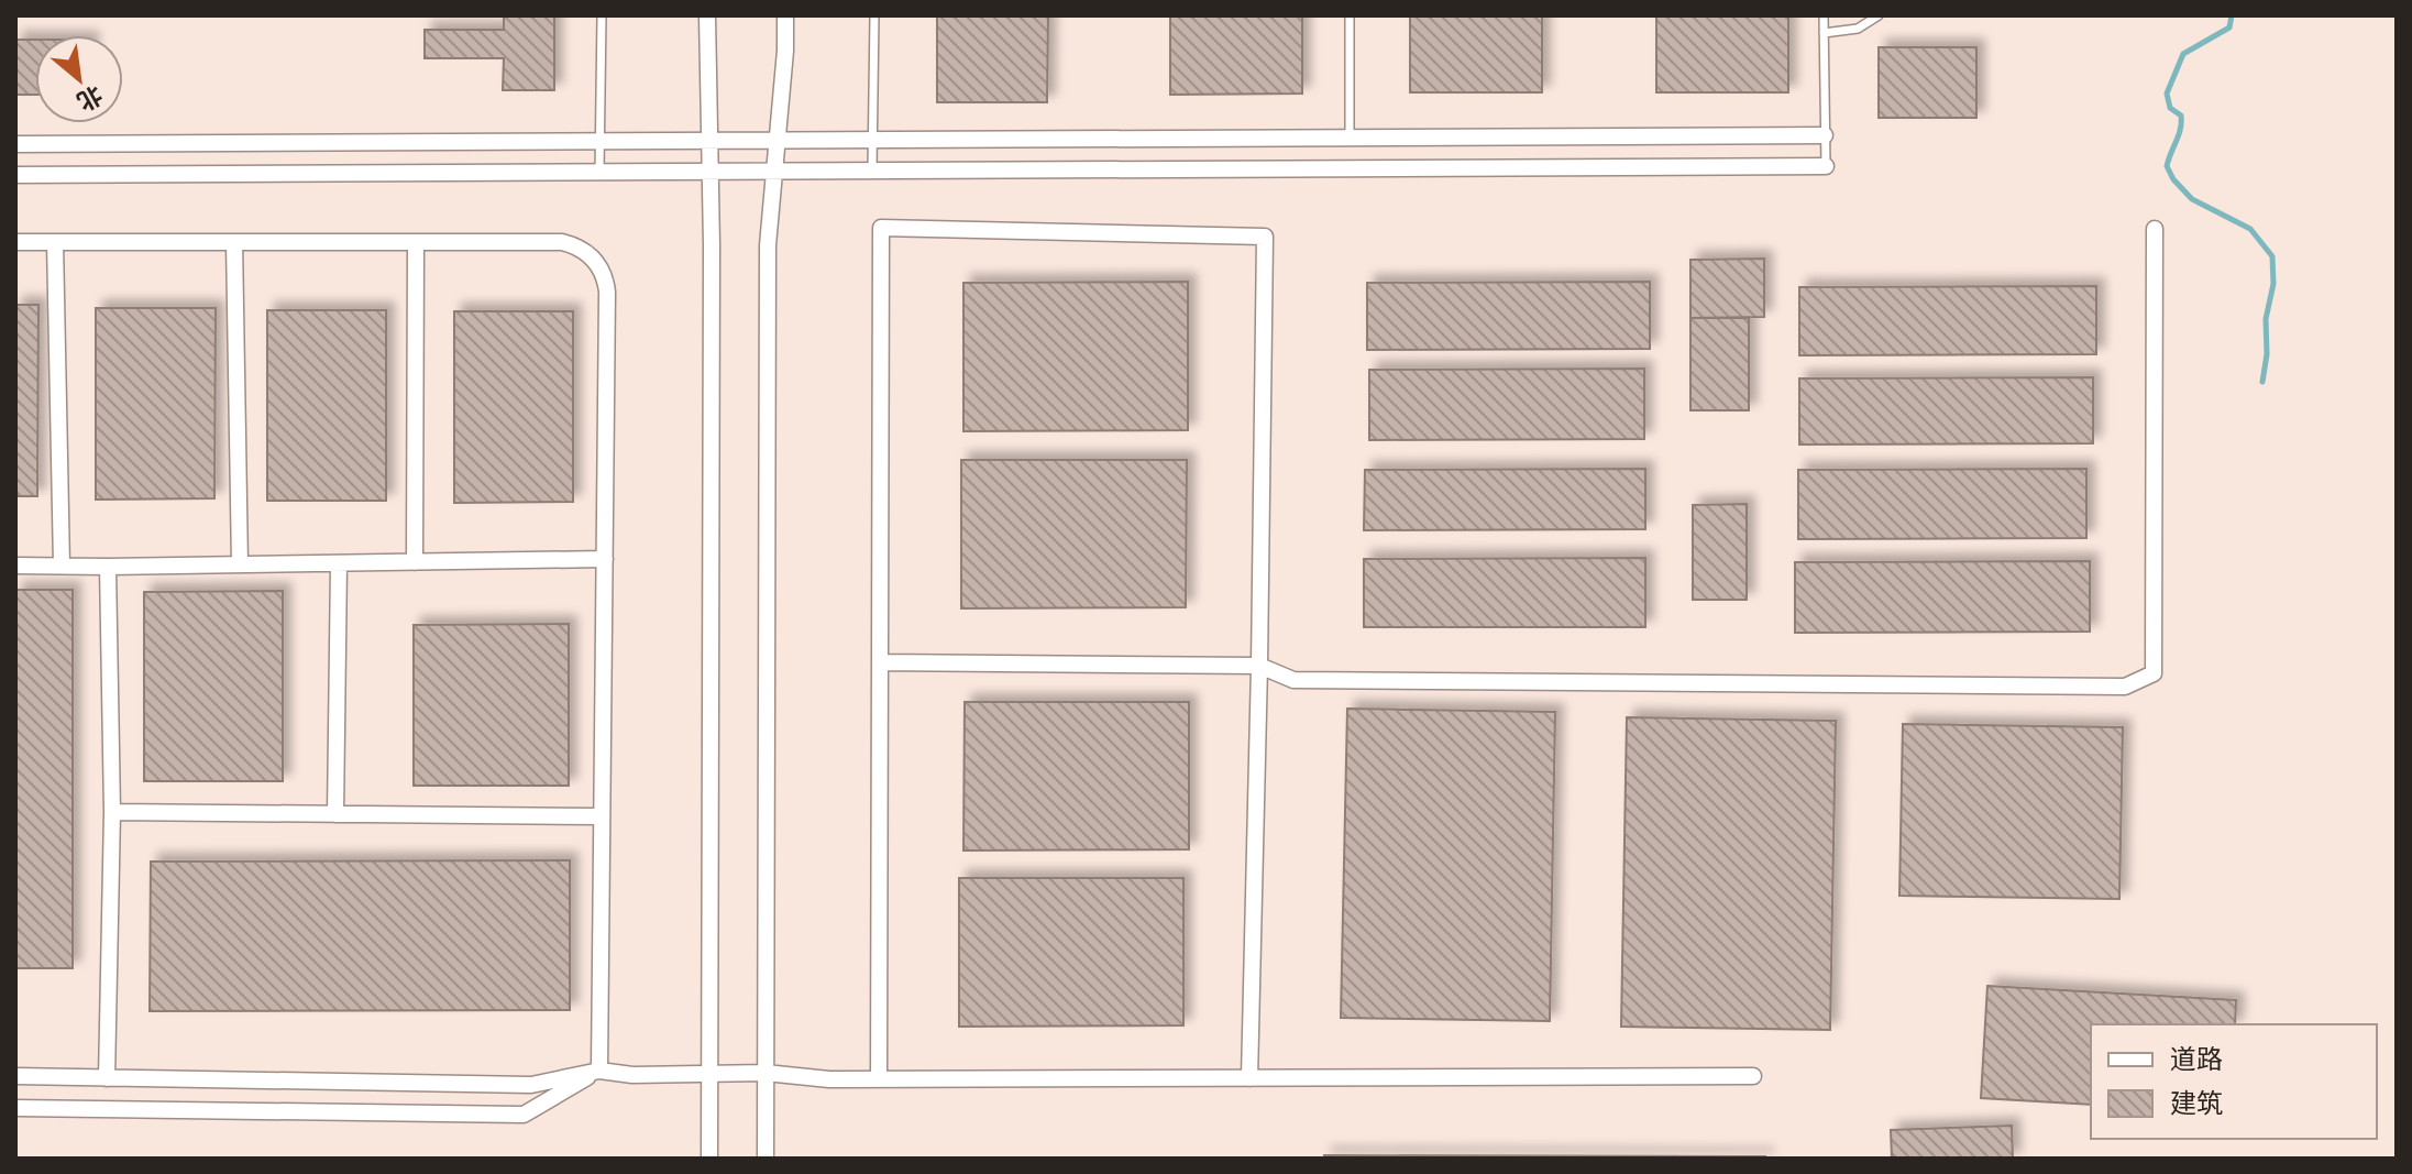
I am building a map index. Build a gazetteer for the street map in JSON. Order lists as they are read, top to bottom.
{
  "legend": ["道路", "建筑"],
  "north": "bottom right"
}
